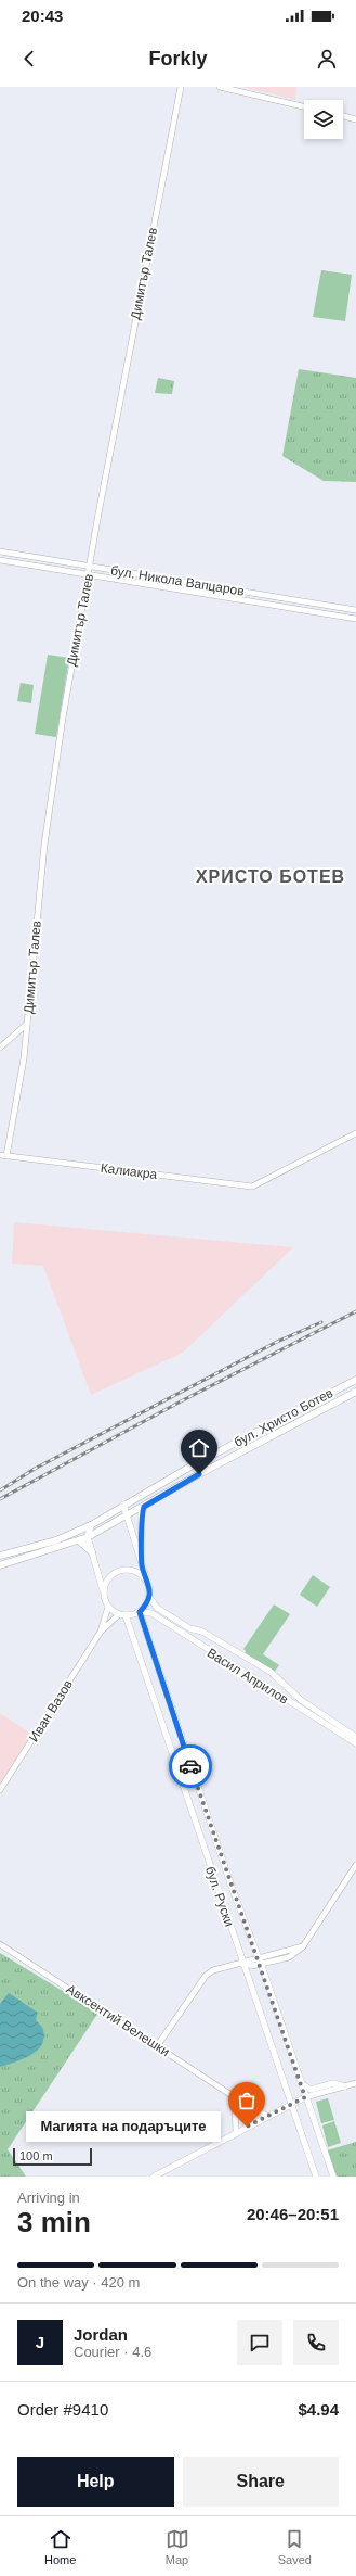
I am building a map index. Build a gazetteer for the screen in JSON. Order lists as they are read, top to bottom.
{
  "streets": {
    "main road": ["бул. Христо Ботев", "Васил Априлов", "бул. Руски"],
    "street": [
      "Димитър Талев",
      "бул. Никола Вапцаров",
      "Калиакра",
      "Иван Вазов",
      "Авксентий Велешки"
    ]
  },
  "crossings": [
    ["Димитър Талев", "бул. Никола Вапцаров"],
    ["Димитър Талев", "Калиакра"],
    ["Васил Априлов", "Иван Вазов"],
    ["Васил Априлов", "бул. Руски"],
    ["Иван Вазов", "бул. Руски"]
  ],
  "districts": ["ХРИСТО БОТЕВ"],
  "places": ["Магията на подаръците"],
  "scale_bar": "100 m",
  "page": {
    "status": "20:43",
    "header": "Forkly",
    "bubble": "Магията на подаръците",
    "scale": "100 m",
    "heading": ["3 min", "Arriving in", "20:46–20:51"],
    "panel": [
      "Jordan",
      "Courier · 4.6",
      "Order #9410",
      "$4.94"
    ],
    "bar": "On the way · 420 m",
    "round": "J",
    "buttons": ["Help", "Share"],
    "tabs": ["Home", "Map", "Saved"]
  }
}
